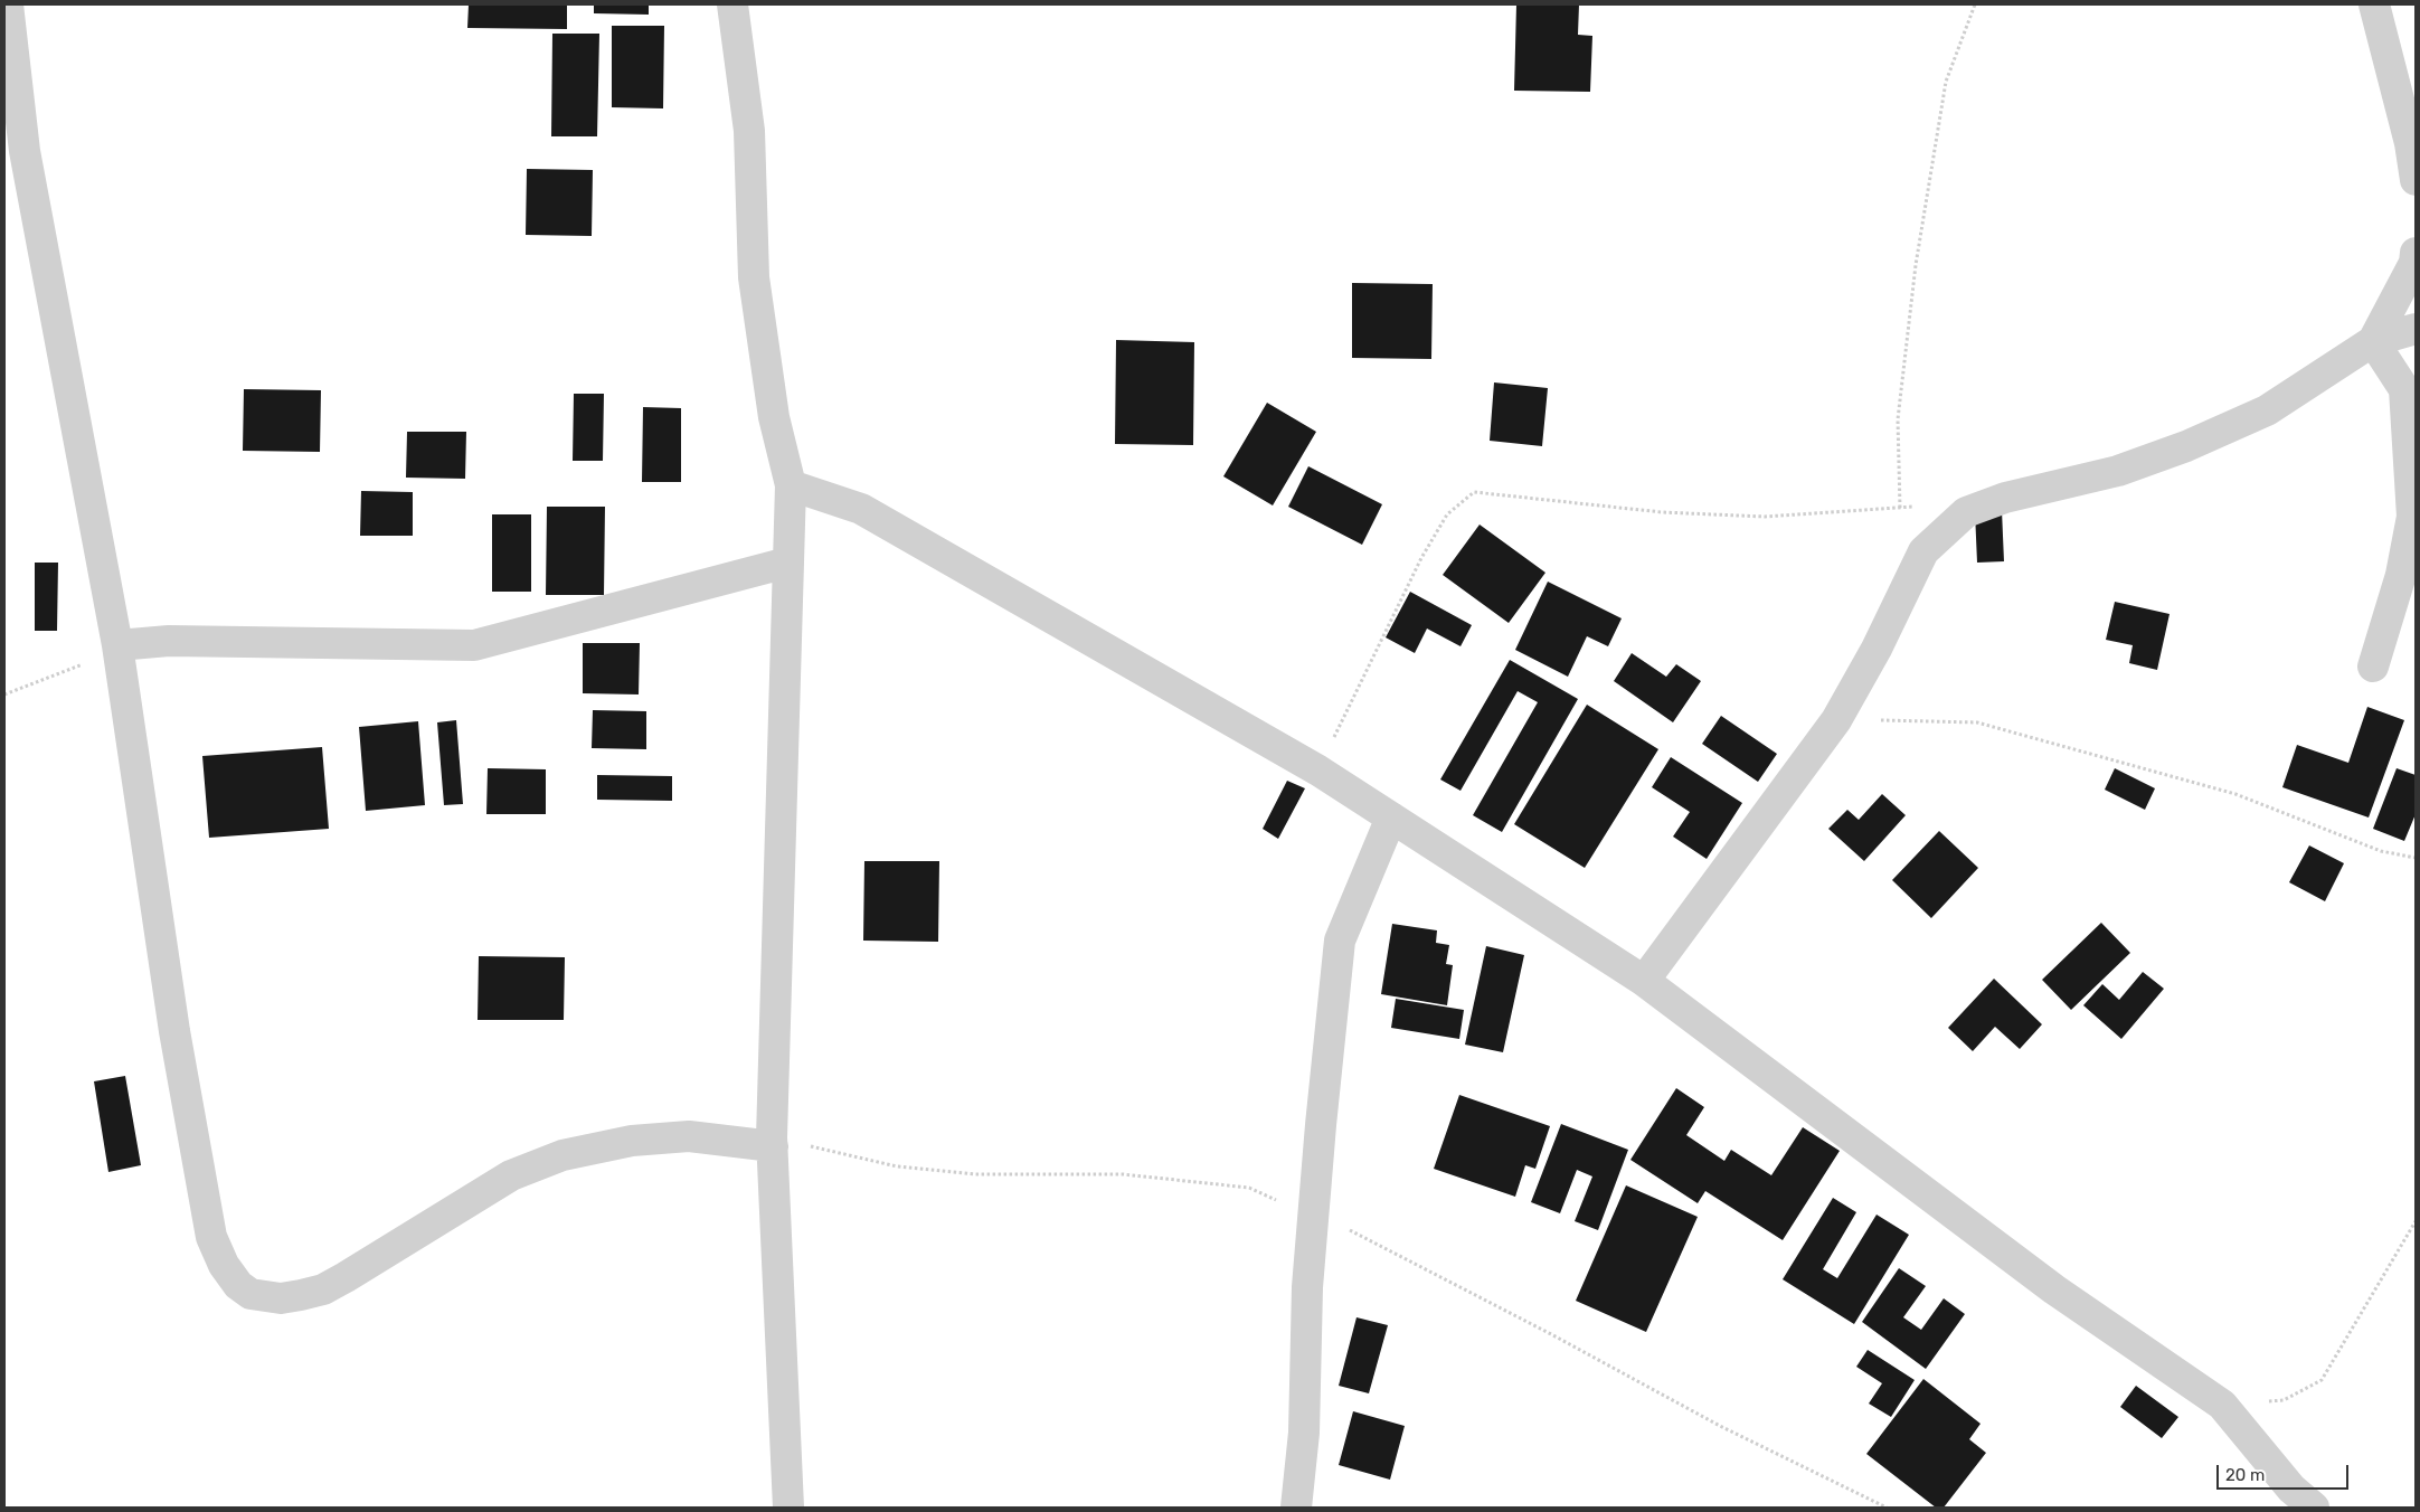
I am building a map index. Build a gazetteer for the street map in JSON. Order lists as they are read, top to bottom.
{
  "scale_bar": "20 m"
}
